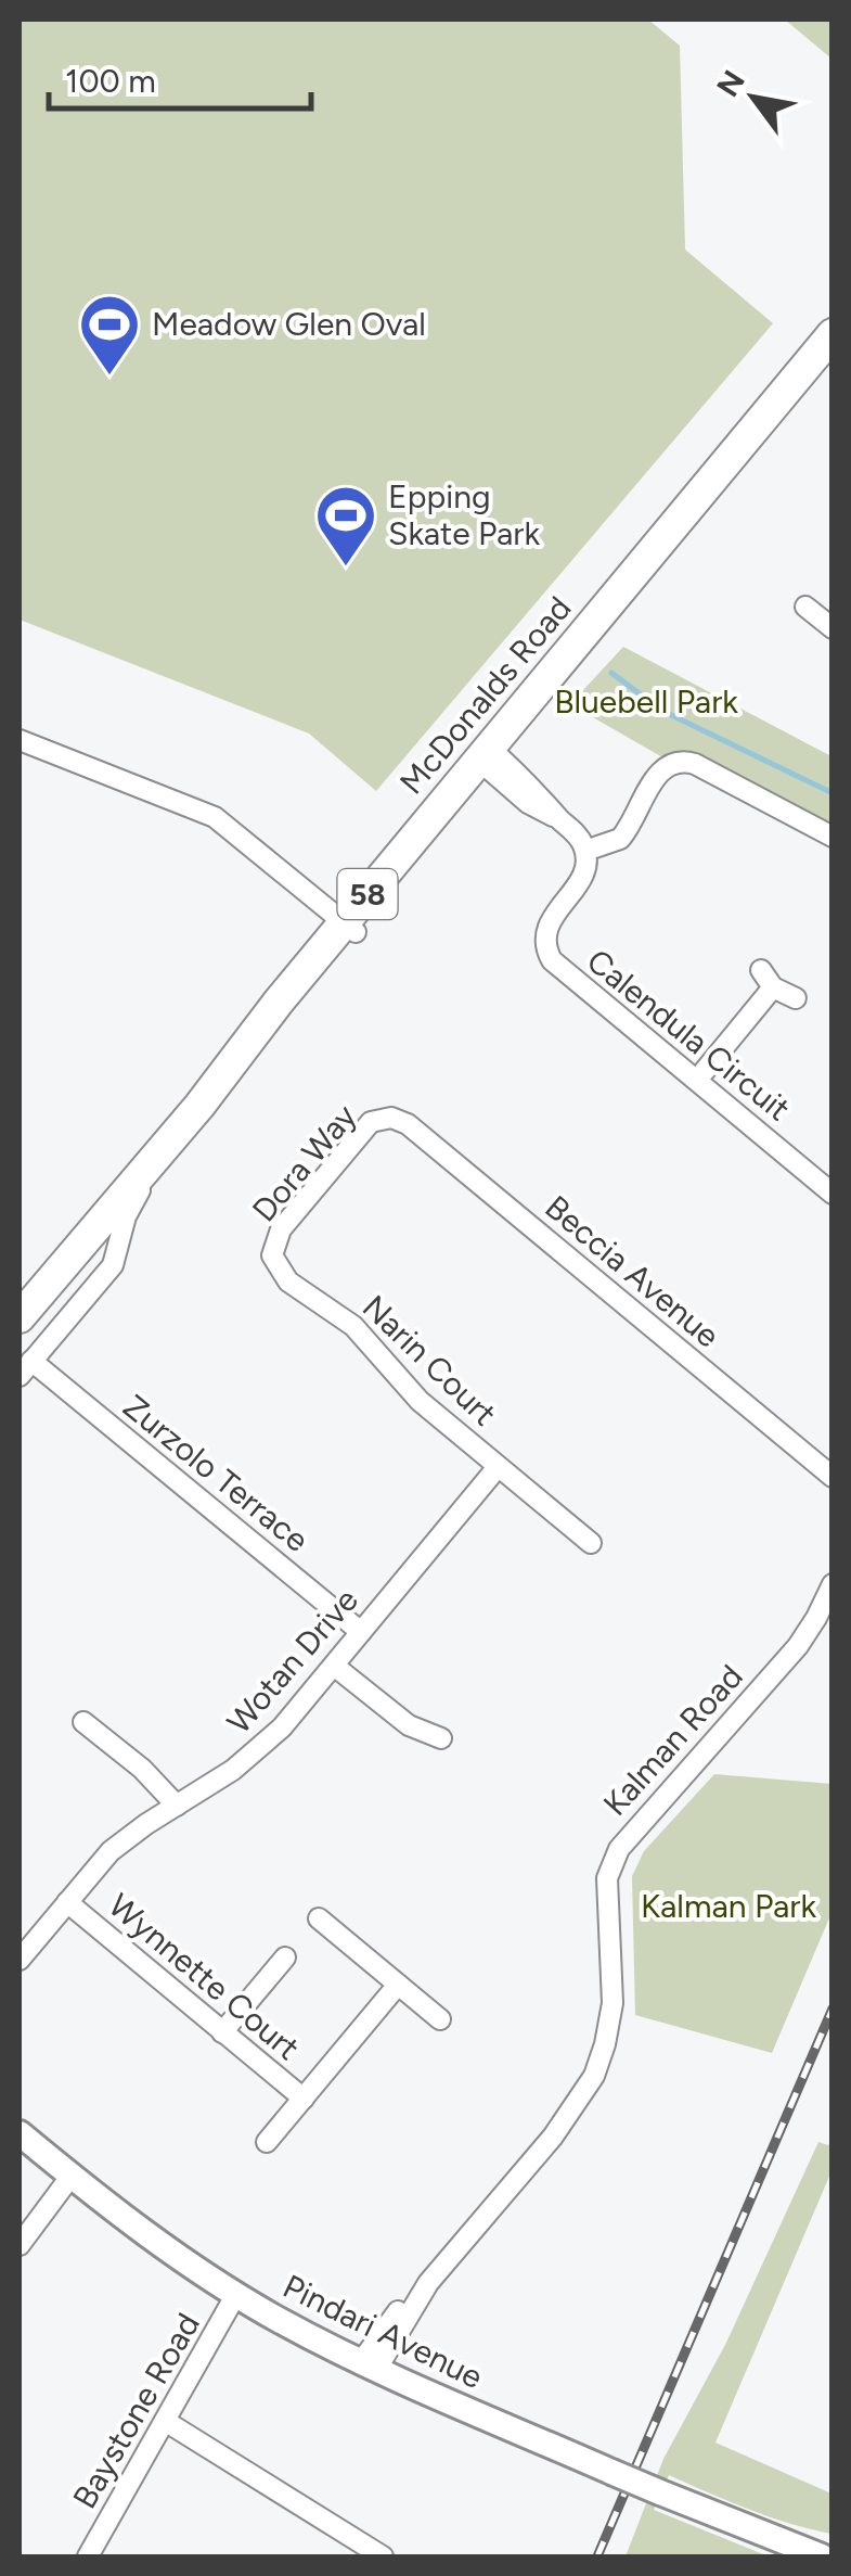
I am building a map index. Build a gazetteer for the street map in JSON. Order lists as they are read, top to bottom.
{
  "streets": {
    "main road": ["McDonalds Road", "58"],
    "street": [
      "Calendula Circuit",
      "Dora Way",
      "Beccia Avenue",
      "Narin Court",
      "Zurzolo Terrace",
      "Wotan Drive",
      "Kalman Road",
      "Wynnette Court",
      "Pindari Avenue",
      "Baystone Road"
    ]
  },
  "crossings": [
    ["McDonalds Road", "Zurzolo Terrace"],
    ["Dora Way", "Beccia Avenue"],
    ["Dora Way", "Narin Court"],
    ["Narin Court", "Wotan Drive"],
    ["Zurzolo Terrace", "Wotan Drive"],
    ["Wotan Drive", "Wynnette Court"],
    ["Kalman Road", "Pindari Avenue"],
    ["Pindari Avenue", "Baystone Road"]
  ],
  "parks": ["Bluebell Park", "Kalman Park"],
  "places": {
    "sports": ["Meadow Glen Oval", "Epping Skate Park"]
  },
  "scale_bar": "100 m",
  "north": "top left"
}
